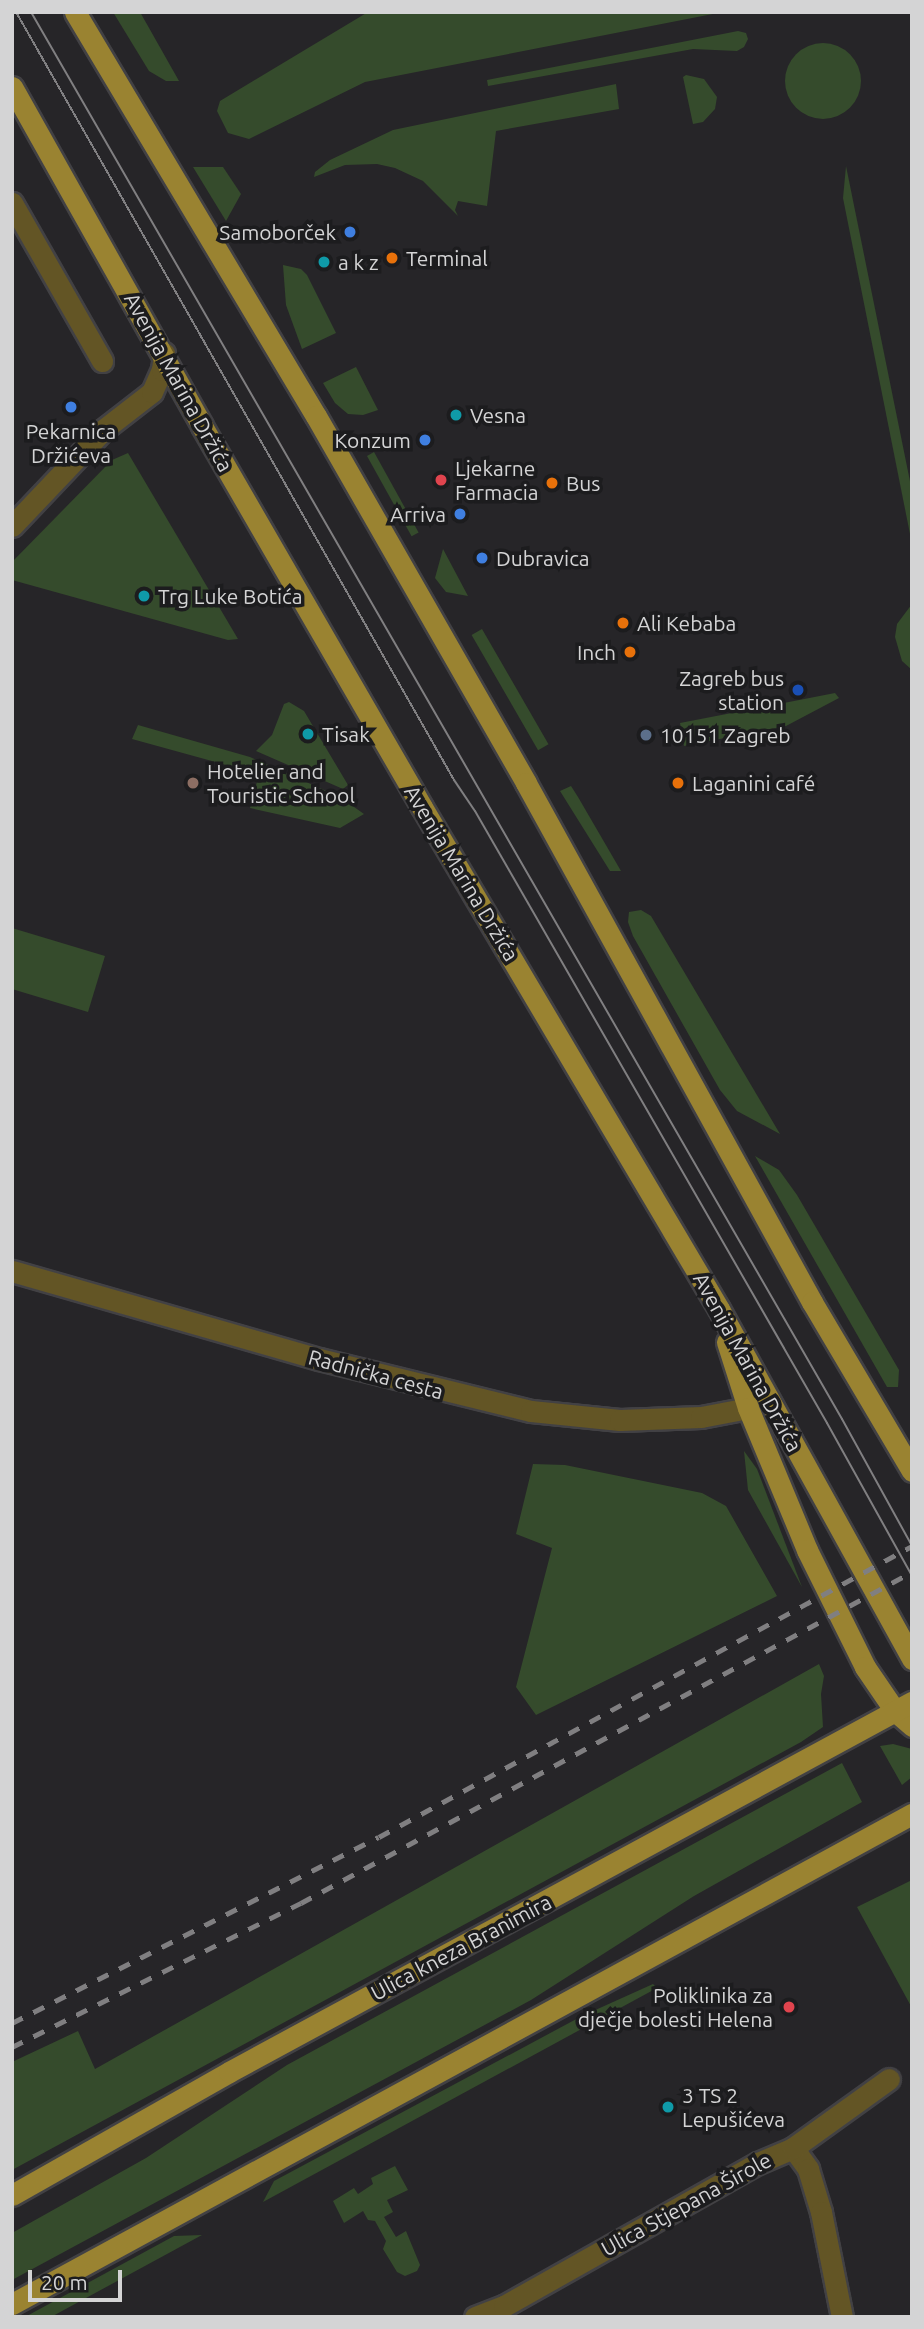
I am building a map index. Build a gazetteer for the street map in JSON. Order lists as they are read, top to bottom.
{
  "streets": {
    "main road": ["Avenija Marina Držića", "Ulica kneza Branimira"],
    "street": ["Radnička cesta", "Ulica Stjepana Širole"]
  },
  "places": [
    "Samoborček",
    "Terminal",
    "a k z",
    "Pekarnica Držićeva",
    "Vesna",
    "Konzum",
    "Ljekarne Farmacia",
    "Bus",
    "Arriva",
    "Dubravica",
    "Trg Luke Botića",
    "Ali Kebaba",
    "Inch",
    "Zagreb bus station",
    "Tisak",
    "10151 Zagreb",
    "Hotelier and Touristic School",
    "Laganini café",
    "Poliklinika za dječje bolesti Helena",
    "3 TS 2 Lepušićeva"
  ],
  "scale_bar": "20 m"
}
